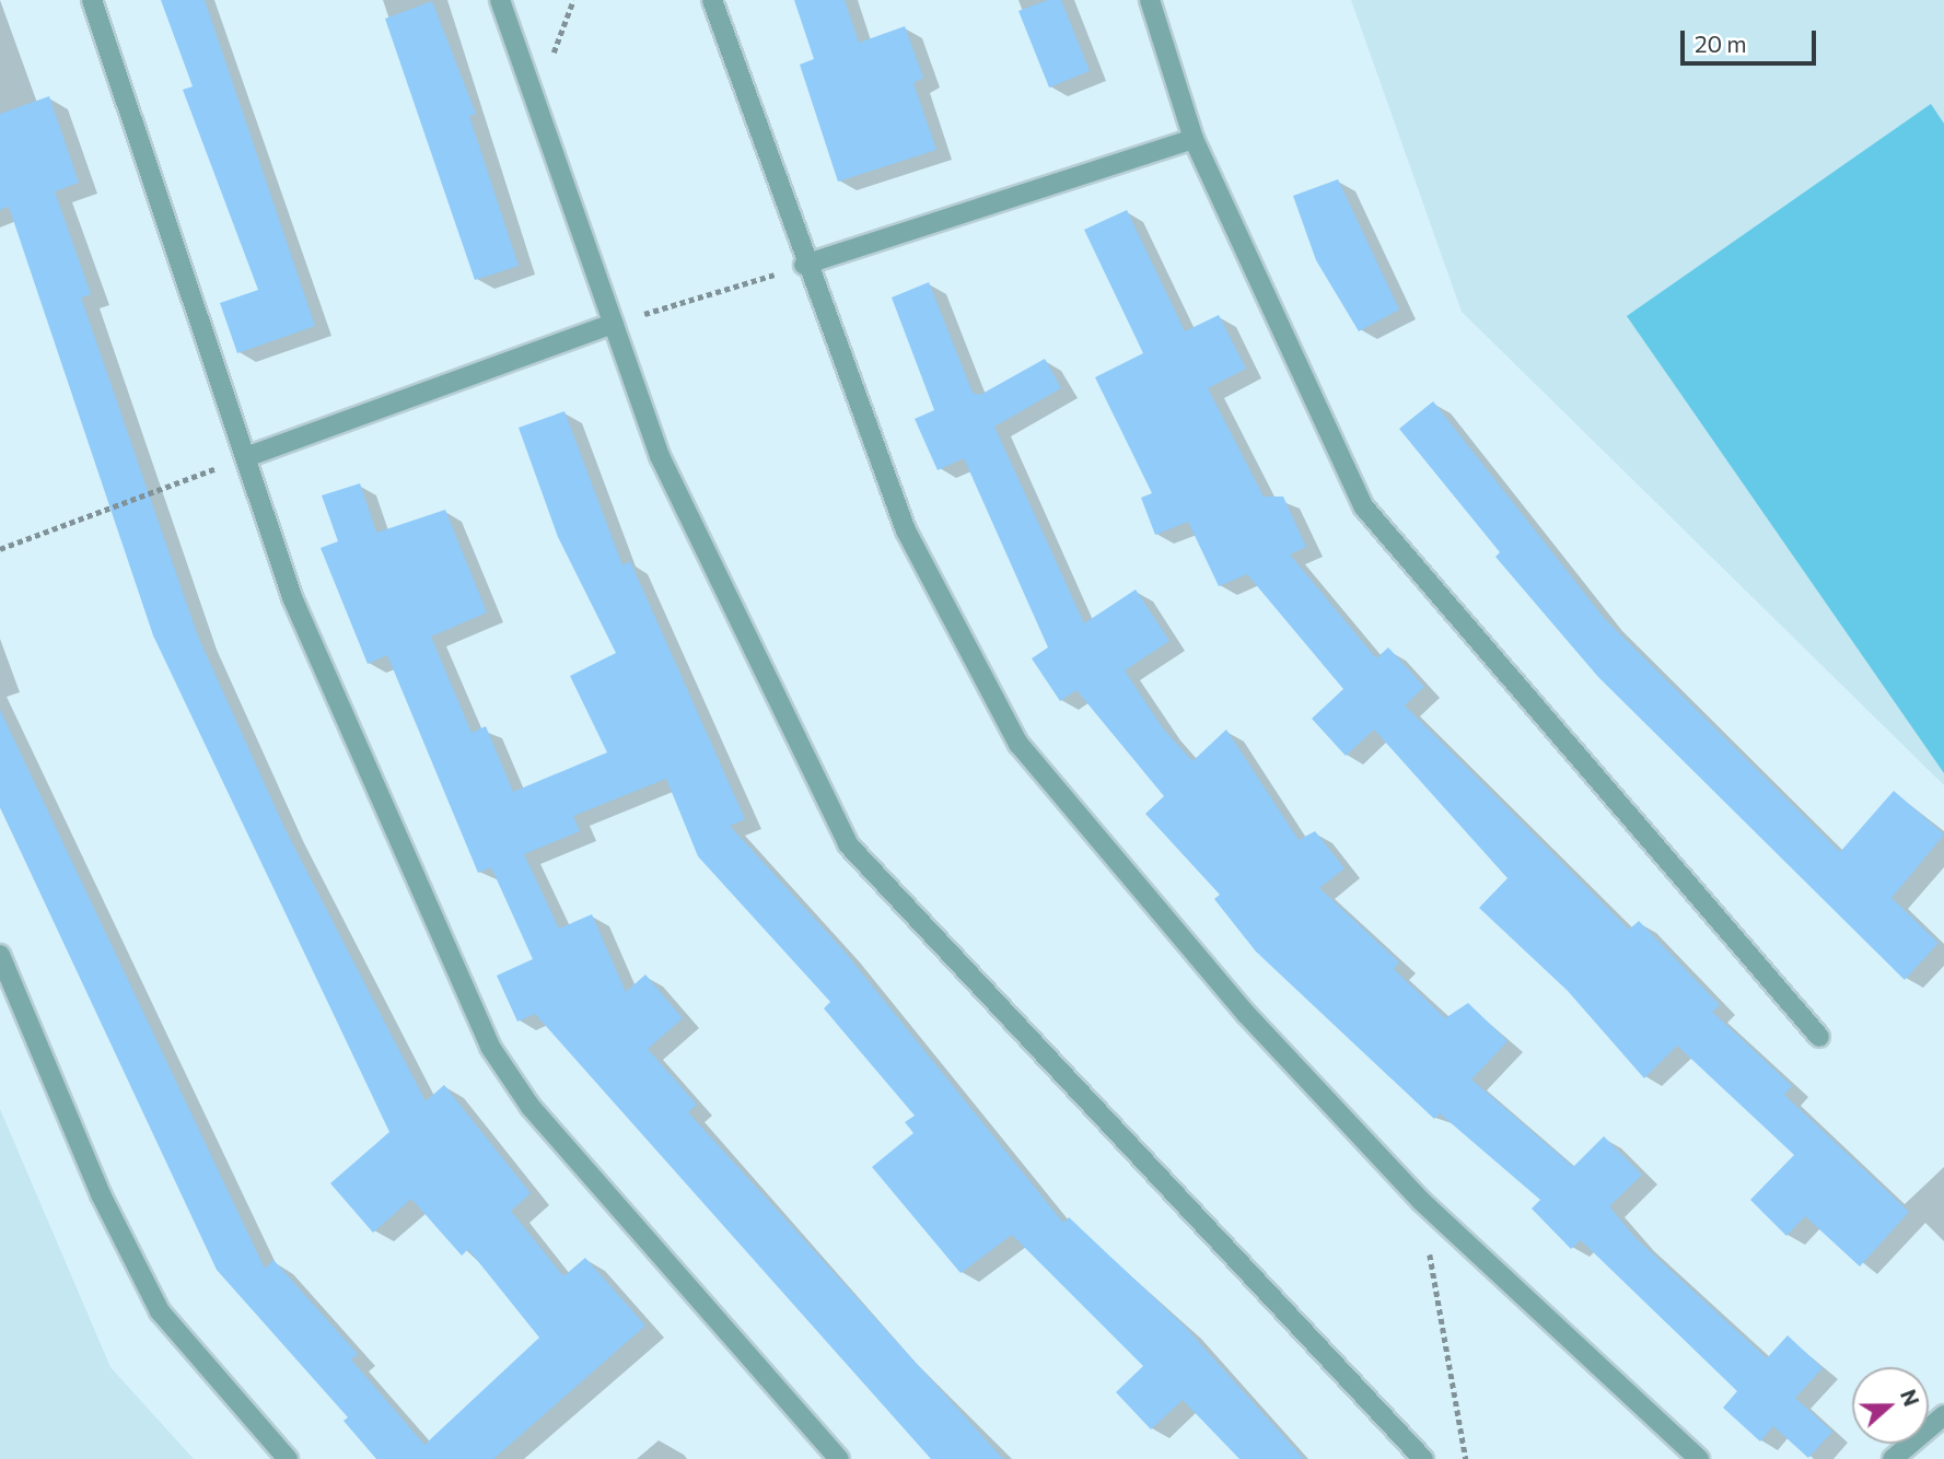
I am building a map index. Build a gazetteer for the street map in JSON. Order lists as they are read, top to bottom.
{
  "scale_bar": "20 m",
  "north": "right"
}
